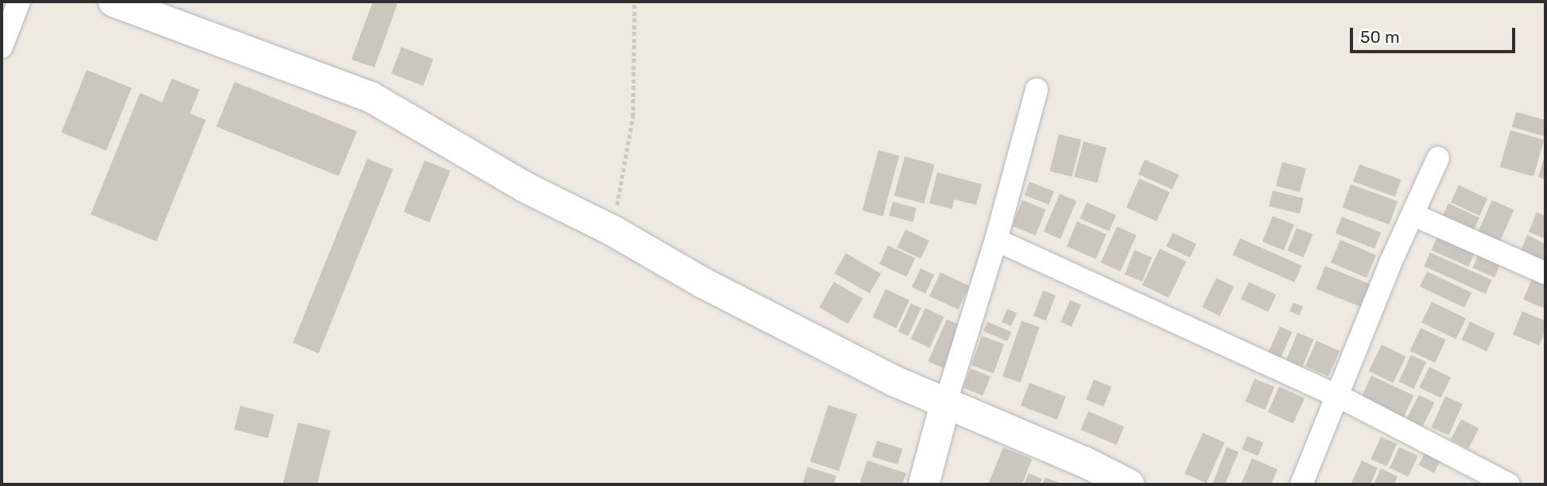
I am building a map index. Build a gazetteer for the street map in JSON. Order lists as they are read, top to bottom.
{
  "scale_bar": "50 m"
}
